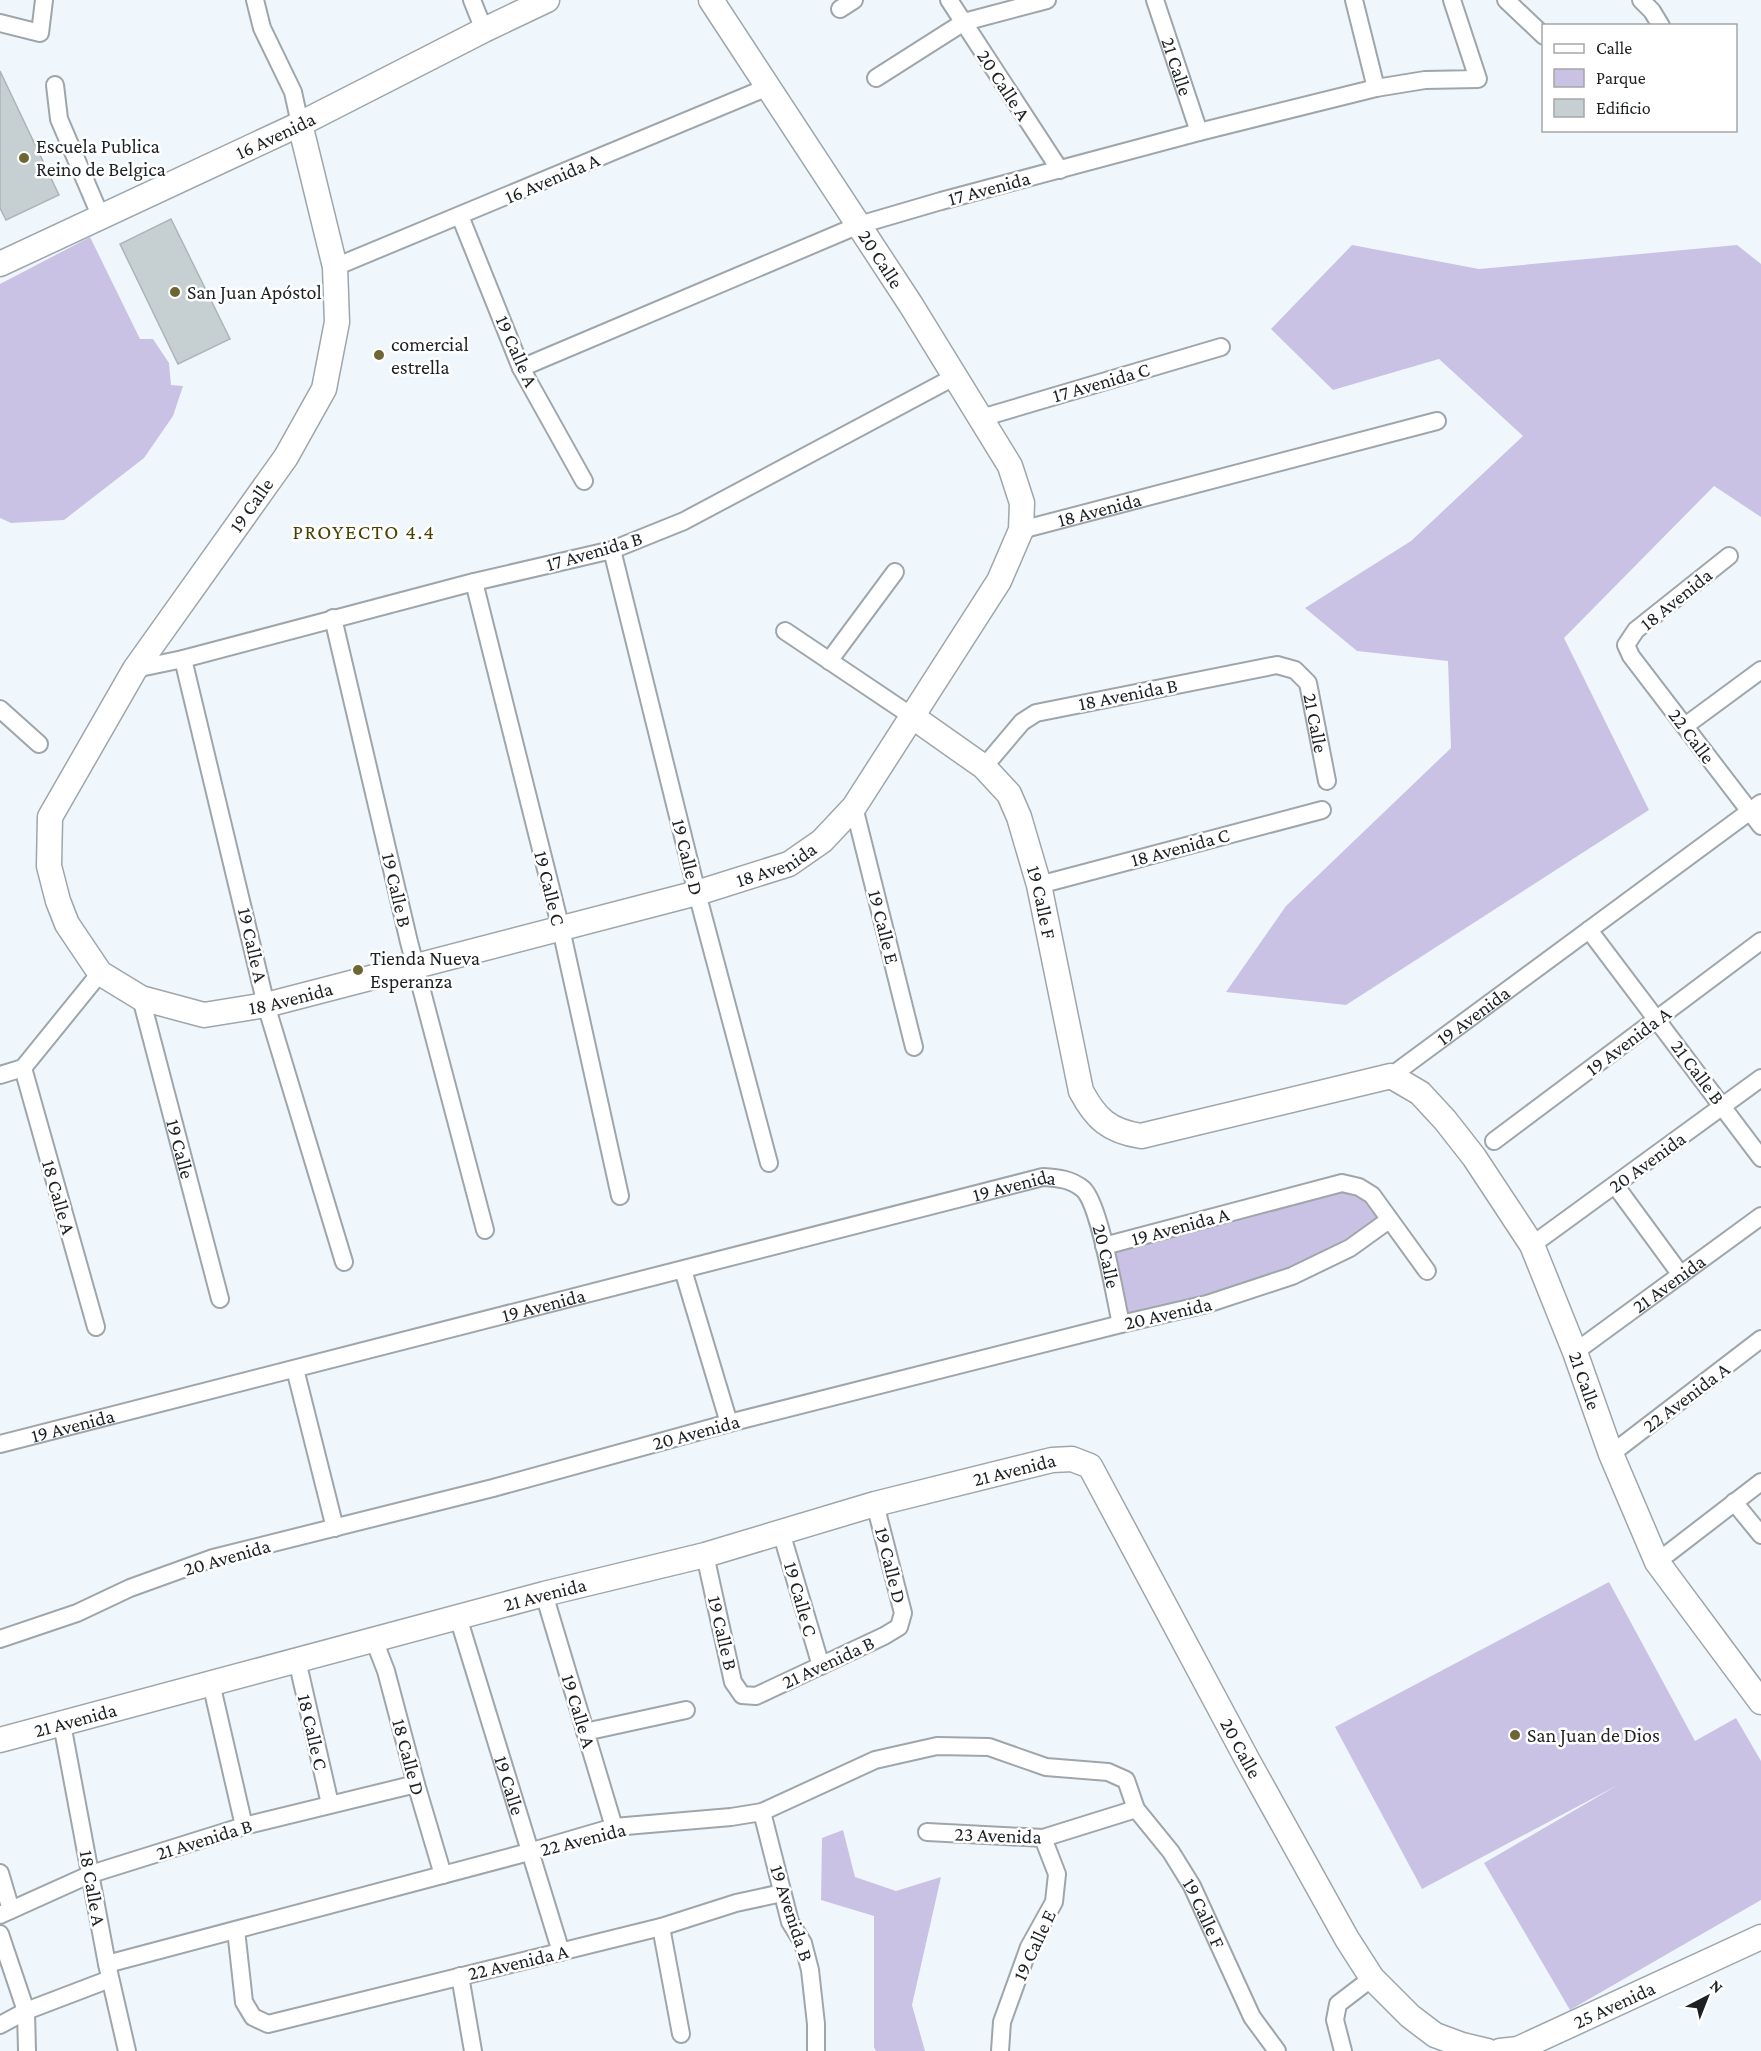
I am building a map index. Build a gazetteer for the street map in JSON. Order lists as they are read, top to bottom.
{
  "streets": {
    "street": [
      "21 Calle",
      "20 Calle A",
      "16 Avenida",
      "16 Avenida A",
      "17 Avenida",
      "20 Calle",
      "19 Calle A",
      "17 Avenida C",
      "19 Calle",
      "18 Avenida",
      "17 Avenida B",
      "18 Avenida B",
      "22 Calle",
      "18 Avenida C",
      "19 Calle D",
      "19 Calle C",
      "19 Calle B",
      "19 Calle F",
      "19 Calle E",
      "19 Avenida",
      "19 Avenida A",
      "21 Calle B",
      "20 Avenida",
      "18 Calle A",
      "21 Avenida",
      "22 Avenida A",
      "21 Avenida B",
      "18 Calle C",
      "18 Calle D",
      "23 Avenida",
      "22 Avenida",
      "19 Avenida B",
      "25 Avenida"
    ]
  },
  "crossings": [
    ["21 Calle", "17 Avenida"],
    ["21 Calle", "18 Avenida B"],
    ["21 Calle", "19 Avenida"],
    ["21 Calle", "20 Avenida"],
    ["21 Calle", "21 Avenida"],
    ["21 Calle", "22 Avenida A"],
    ["20 Calle A", "17 Avenida"],
    ["16 Avenida", "19 Calle"],
    ["16 Avenida A", "20 Calle"],
    ["16 Avenida A", "19 Calle A"],
    ["16 Avenida A", "19 Calle"],
    ["17 Avenida", "20 Calle"],
    ["17 Avenida", "19 Calle A"],
    ["20 Calle", "17 Avenida C"],
    ["20 Calle", "18 Avenida"],
    ["20 Calle", "17 Avenida B"],
    ["20 Calle", "19 Avenida"],
    ["20 Calle", "19 Avenida A"],
    ["20 Calle", "20 Avenida"],
    ["20 Calle", "21 Avenida"],
    ["19 Calle A", "18 Avenida"],
    ["19 Calle A", "17 Avenida B"],
    ["19 Calle A", "21 Avenida"],
    ["19 Calle A", "22 Avenida"],
    ["19 Calle", "18 Avenida"],
    ["19 Calle", "21 Avenida"],
    ["19 Calle", "22 Avenida A"],
    ["19 Calle", "22 Avenida"],
    ["18 Avenida", "22 Calle"],
    ["18 Avenida", "19 Calle D"],
    ["18 Avenida", "19 Calle C"],
    ["18 Avenida", "19 Calle B"],
    ["18 Avenida", "19 Calle F"],
    ["18 Avenida", "19 Calle E"],
    ["17 Avenida B", "19 Calle D"],
    ["17 Avenida B", "19 Calle C"],
    ["17 Avenida B", "19 Calle B"],
    ["18 Avenida B", "19 Calle F"],
    ["22 Calle", "19 Avenida"],
    ["18 Avenida C", "19 Calle F"],
    ["19 Calle D", "21 Avenida"],
    ["19 Calle D", "21 Avenida B"],
    ["19 Calle C", "21 Avenida"],
    ["19 Calle C", "21 Avenida B"],
    ["19 Calle B", "21 Avenida"],
    ["19 Calle B", "21 Avenida B"],
    ["19 Calle F", "19 Avenida"],
    ["19 Calle F", "23 Avenida"],
    ["19 Calle F", "22 Avenida"],
    ["19 Calle E", "23 Avenida"],
    ["19 Avenida", "21 Calle B"],
    ["19 Avenida A", "21 Calle B"],
    ["19 Avenida A", "20 Avenida"],
    ["21 Calle B", "20 Avenida"],
    ["18 Calle A", "21 Avenida"],
    ["18 Calle A", "21 Avenida B"],
    ["18 Calle A", "22 Avenida"],
    ["21 Avenida", "18 Calle C"],
    ["21 Avenida", "18 Calle D"],
    ["22 Avenida A", "22 Avenida"],
    ["22 Avenida A", "19 Avenida B"],
    ["21 Avenida B", "18 Calle C"],
    ["21 Avenida B", "18 Calle D"],
    ["18 Calle D", "22 Avenida"],
    ["22 Avenida", "19 Avenida B"]
  ],
  "districts": ["PROYECTO 4.4"],
  "places": [
    "Escuela Publica Reino de Belgica",
    "San Juan Apóstol",
    "comercial estrella",
    "Tienda Nueva Esperanza",
    "San Juan de Dios"
  ],
  "legend": ["Calle", "Parque", "Edificio"],
  "north": "top right"
}
